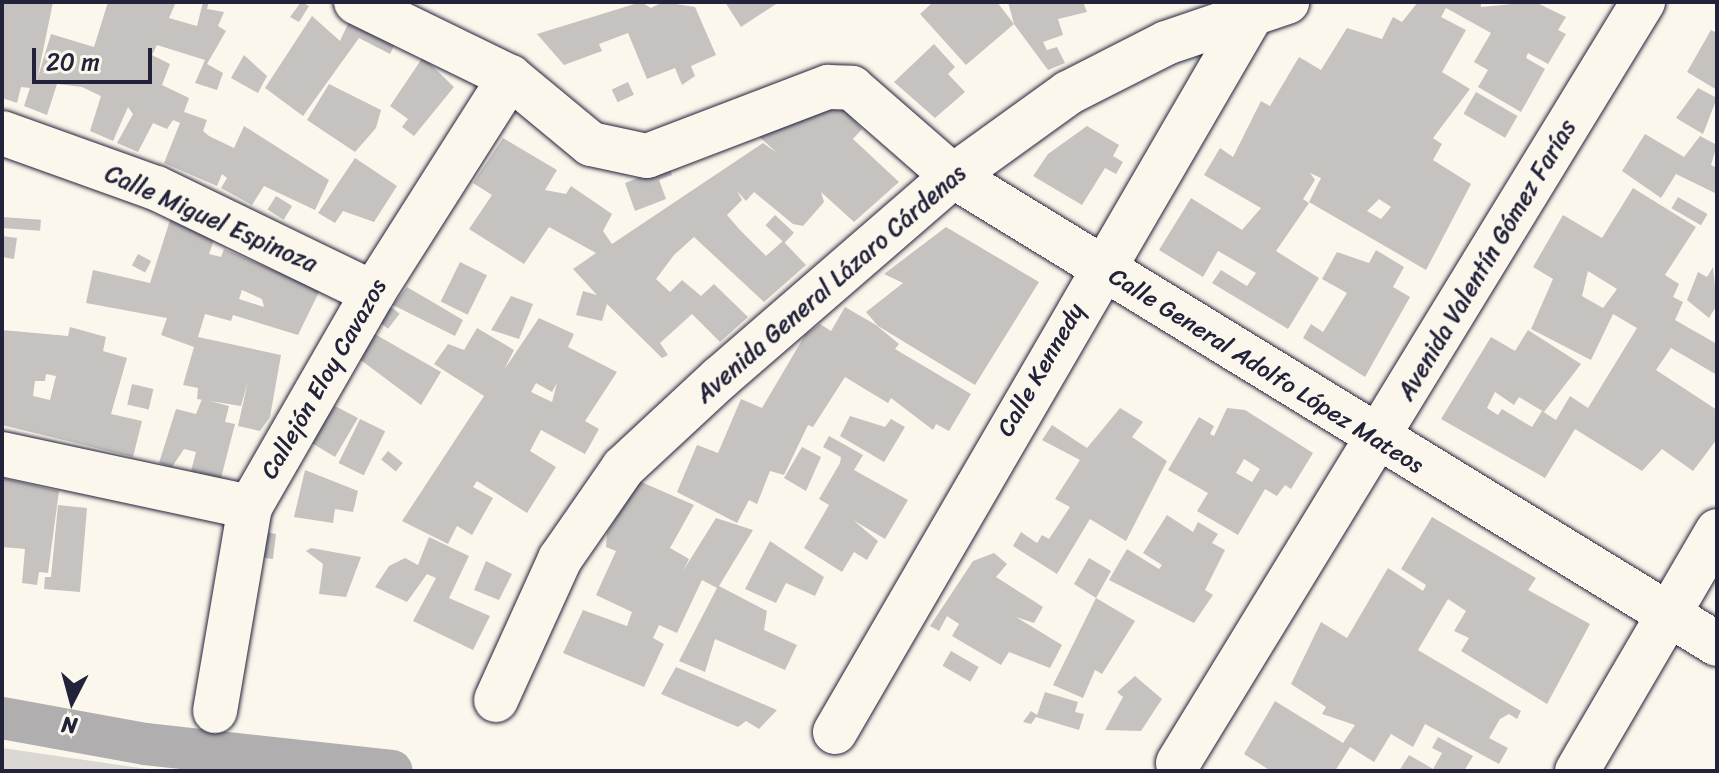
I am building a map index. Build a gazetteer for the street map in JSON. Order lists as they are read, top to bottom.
{
  "streets": {
    "street": [
      "Calle Miguel Espinoza",
      "Avenida Valentín Gómez Farías",
      "Avenida General Lázaro Cárdenas",
      "Calle Kennedy",
      "Calle General Adolfo López Mateos",
      "Callejón Eloy Cavazos"
    ]
  },
  "crossings": [
    ["Calle Miguel Espinoza", "Callejón Eloy Cavazos"],
    ["Avenida Valentín Gómez Farías", "Calle General Adolfo López Mateos"],
    ["Avenida General Lázaro Cárdenas", "Calle Kennedy"],
    ["Avenida General Lázaro Cárdenas", "Calle General Adolfo López Mateos"],
    ["Calle Kennedy", "Calle General Adolfo López Mateos"],
    ["Calle General Adolfo López Mateos", "Callejón Eloy Cavazos"]
  ],
  "scale_bar": "20 m",
  "north": "bottom"
}
